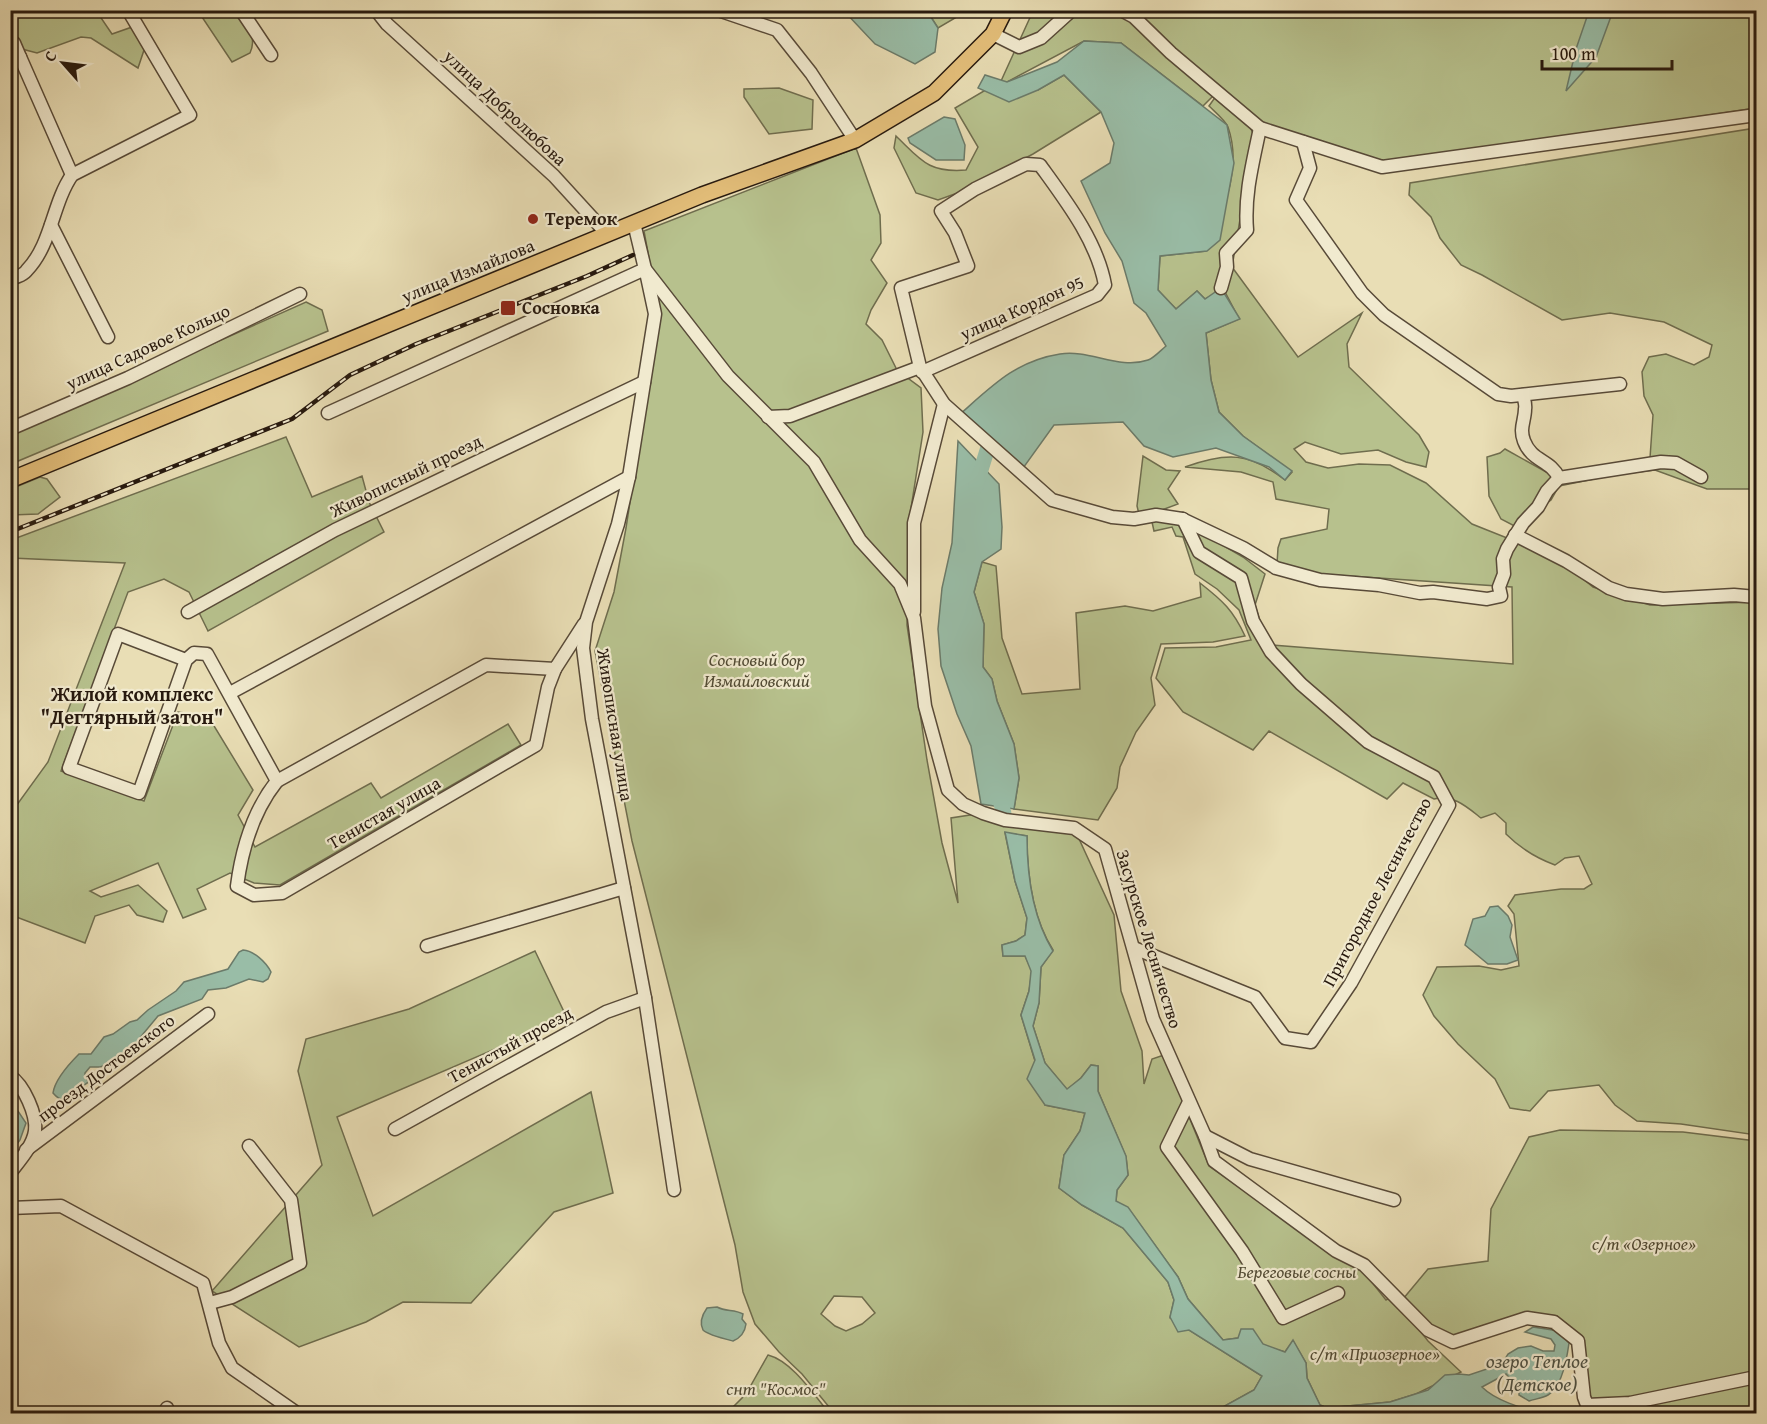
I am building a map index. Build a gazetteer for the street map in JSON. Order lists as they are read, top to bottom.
{
  "streets": {
    "main road": ["улица Измайлова"],
    "street": [
      "улица Добролюбова",
      "улица Кордон 95",
      "улица Садовое Кольцо",
      "Живописный проезд",
      "Живописная улица",
      "Тенистая улица",
      "Пригородное Лесничество",
      "Засурское Лесничество",
      "Тенистый проезд",
      "проезд Достоевского"
    ]
  },
  "crossings": [
    ["улица Добролюбова", "улица Измайлова"],
    ["улица Измайлова", "Живописная улица"],
    ["улица Кордон 95", "Пригородное Лесничество"],
    ["улица Кордон 95", "Засурское Лесничество"],
    ["Живописный проезд", "Живописная улица"],
    ["Живописная улица", "Тенистая улица"],
    ["Живописная улица", "Засурское Лесничество"],
    ["Живописная улица", "Тенистый проезд"],
    ["Пригородное Лесничество", "Засурское Лесничество"]
  ],
  "districts": ["Жилой комплекс \"Дегтярный затон\""],
  "water": ["озеро Теплое (Детское)"],
  "parks": [
    "Сосновый бор Измайловский",
    "с/т «Озерное»",
    "Береговые сосны",
    "с/т «Приозерное»",
    "снт \"Космос\""
  ],
  "places": {
    "other": ["Теремок"],
    "transit": ["Сосновка"]
  },
  "scale_bar": "100 m",
  "north": "top left"
}
